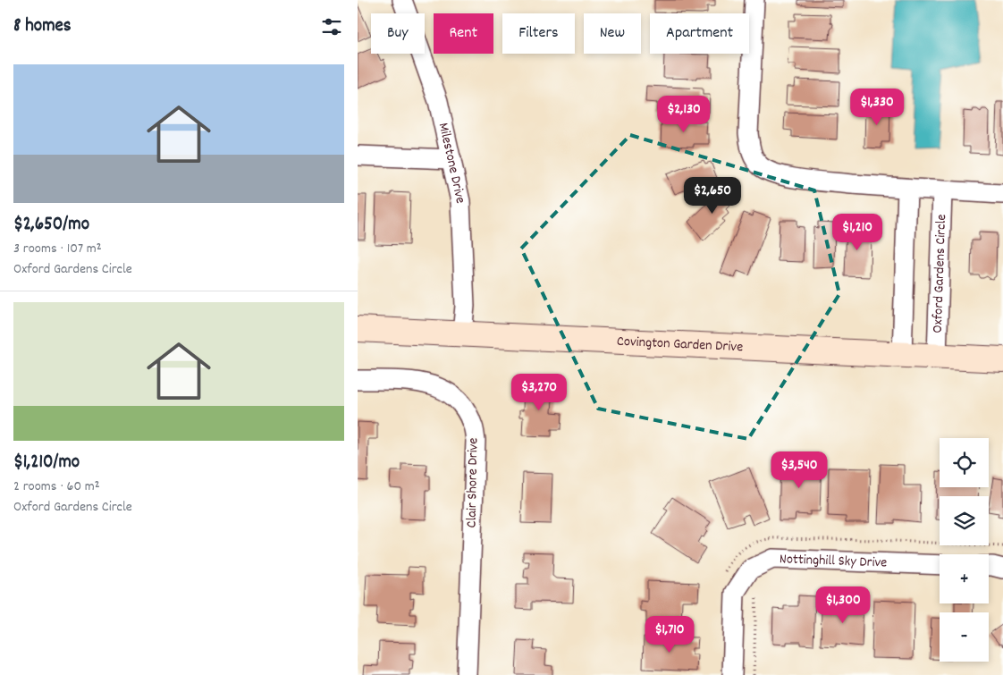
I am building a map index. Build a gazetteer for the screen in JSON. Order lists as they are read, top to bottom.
{
  "streets": {
    "street": [
      "Milestone Drive",
      "Oxford Gardens Circle",
      "Covington Garden Drive",
      "Clair Shore Drive",
      "Nottinghill Sky Drive"
    ]
  },
  "crossings": [
    ["Milestone Drive", "Covington Garden Drive"],
    ["Oxford Gardens Circle", "Covington Garden Drive"]
  ],
  "page": {
    "heading": "8 homes",
    "chip": [
      "Buy",
      "Rent",
      "Filters",
      "New",
      "Apartment"
    ],
    "list": [
      {
        "name": "$2,650/mo",
        "note": "3 rooms · 107 m² · Oxford Gardens Circle"
      },
      {
        "name": "$1,210/mo",
        "note": "2 rooms · 60 m² · Oxford Gardens Circle"
      }
    ],
    "price": [
      "$1,330",
      "$2,130",
      "$2,650",
      "$1,210",
      "$3,270",
      "$3,540",
      "$1,300",
      "$1,710"
    ],
    "map_buttons": ["+", "−"]
  }
}
